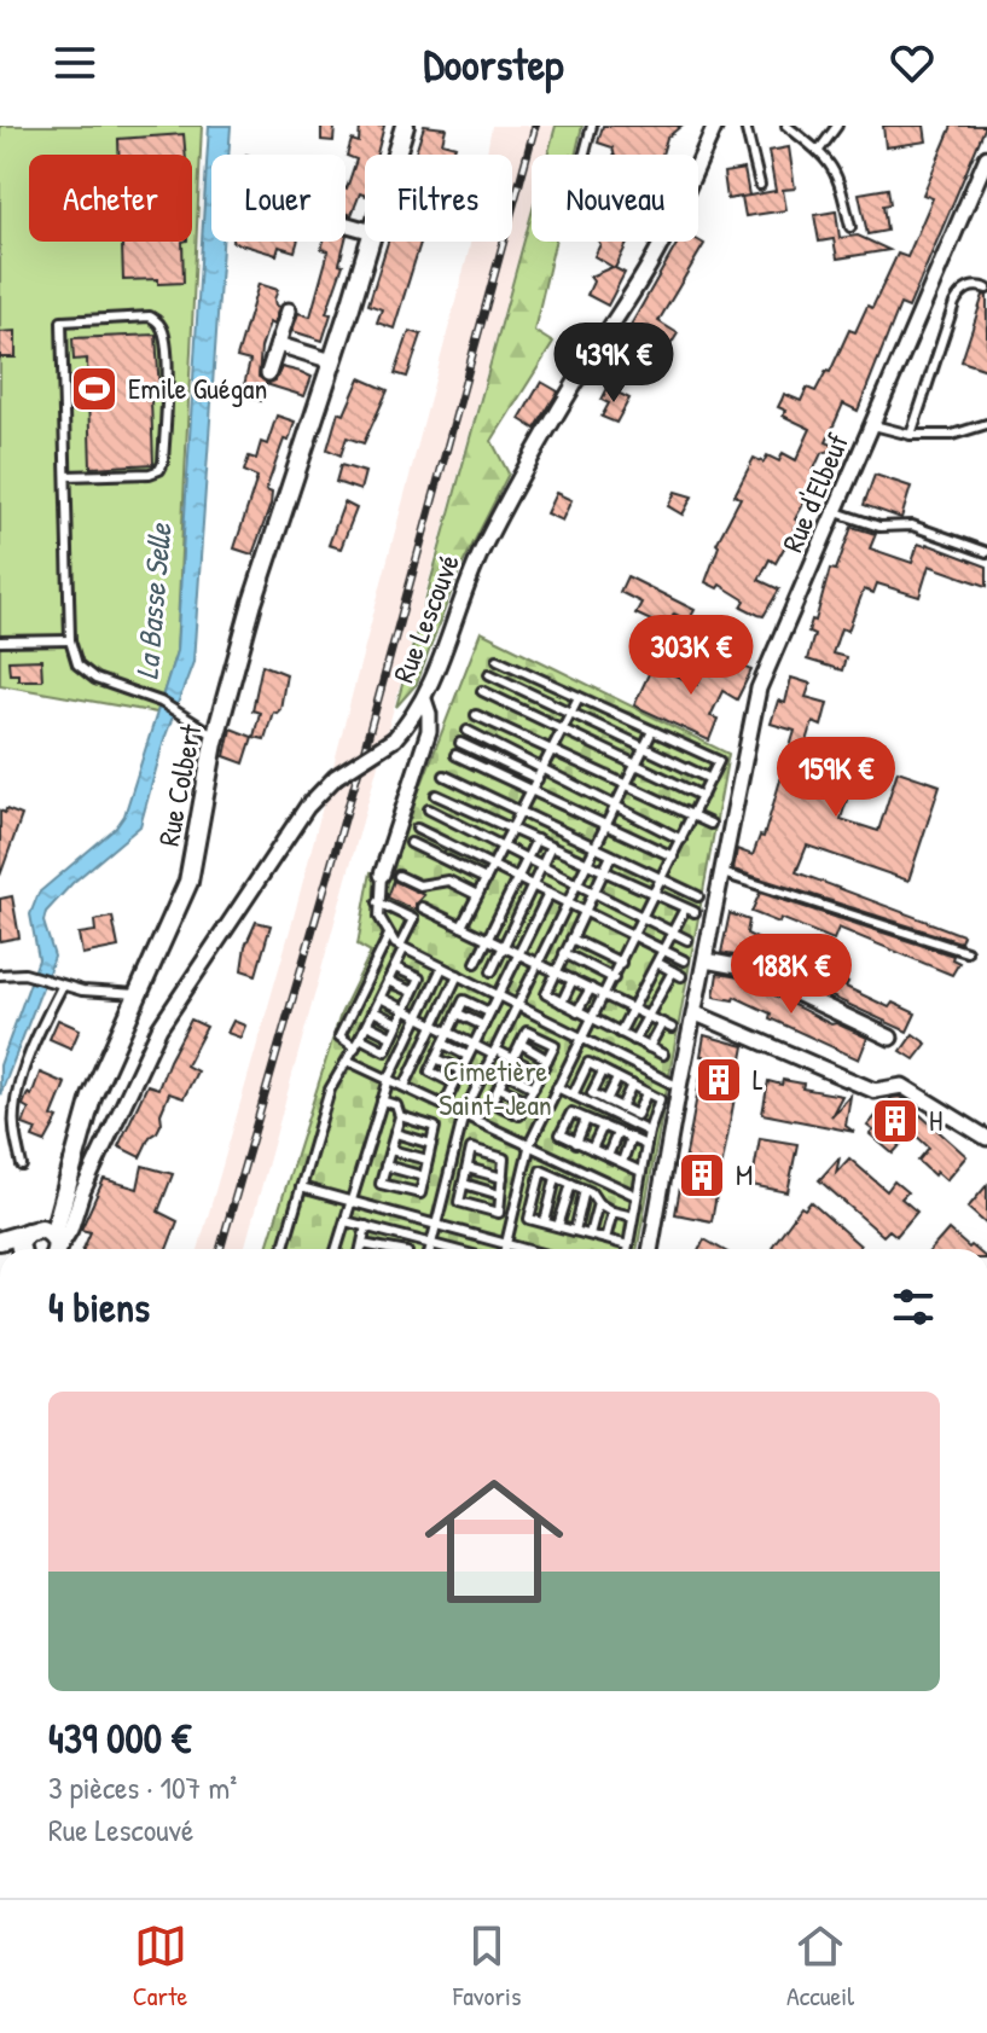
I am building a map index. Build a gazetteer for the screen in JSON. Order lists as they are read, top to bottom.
{
  "streets": {
    "street": ["Rue d'Elbeuf", "Rue Lescouvé", "Rue Colbert"]
  },
  "crossings": [
    ["Rue Lescouvé", "Rue Colbert"]
  ],
  "water": ["La Basse Selle"],
  "parks": ["Cimetière Saint-Jean"],
  "places": {
    "sports": ["Emile Guégan"],
    "building": ["L", "H", "M"]
  },
  "page": {
    "header": "Doorstep",
    "chip": [
      "Acheter",
      "Louer",
      "Filtres",
      "Nouveau"
    ],
    "price": [
      "439K €",
      "303K €",
      "159K €",
      "188K €"
    ],
    "heading": "4 biens",
    "list": [
      {
        "name": "439 000 €",
        "note": "3 pièces · 107 m² · Rue Lescouvé"
      }
    ],
    "tabs": ["Carte", "Favoris", "Accueil"]
  }
}
